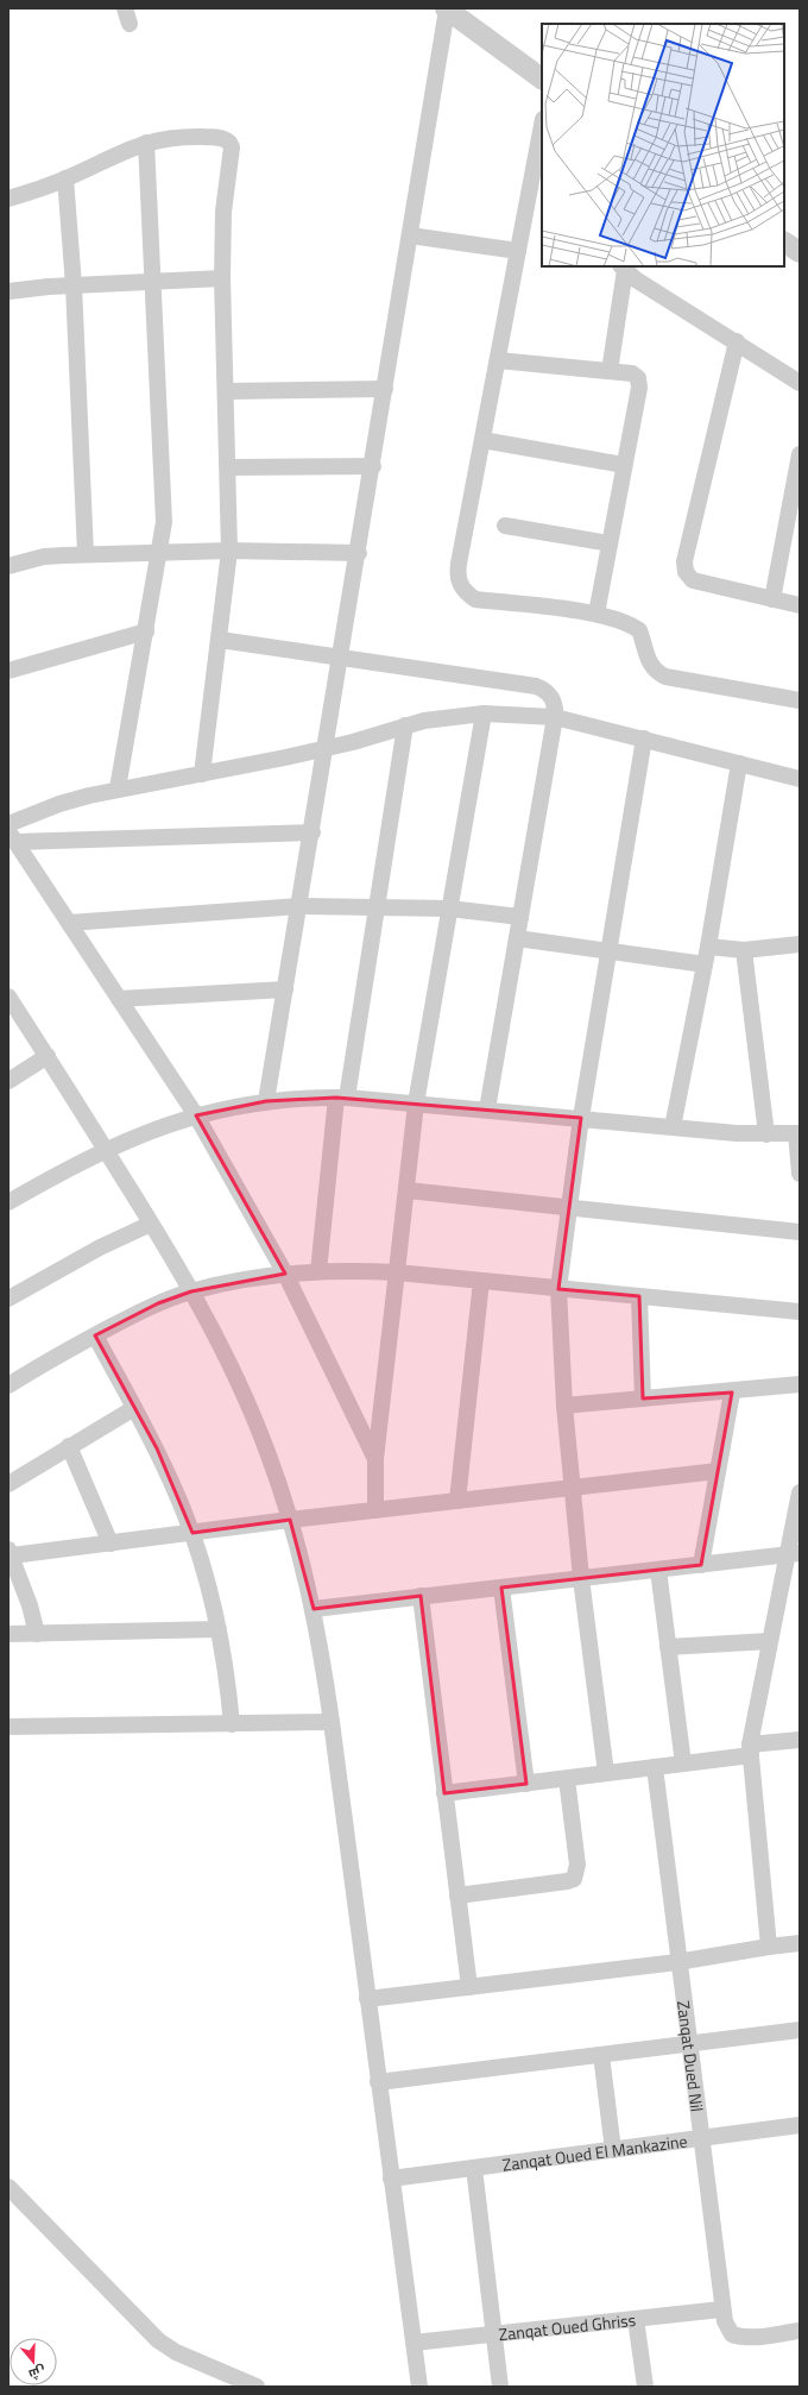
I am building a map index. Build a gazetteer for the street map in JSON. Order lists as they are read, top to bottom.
{
  "streets": {
    "street": ["Zanqat Dued Nil", "Zanqat Oued El Mankazine", "Zanqat Oued Ghriss"]
  },
  "crossings": [
    ["Zanqat Dued Nil", "Zanqat Oued El Mankazine"],
    ["Zanqat Dued Nil", "Zanqat Oued Ghriss"]
  ],
  "north": "bottom"
}
